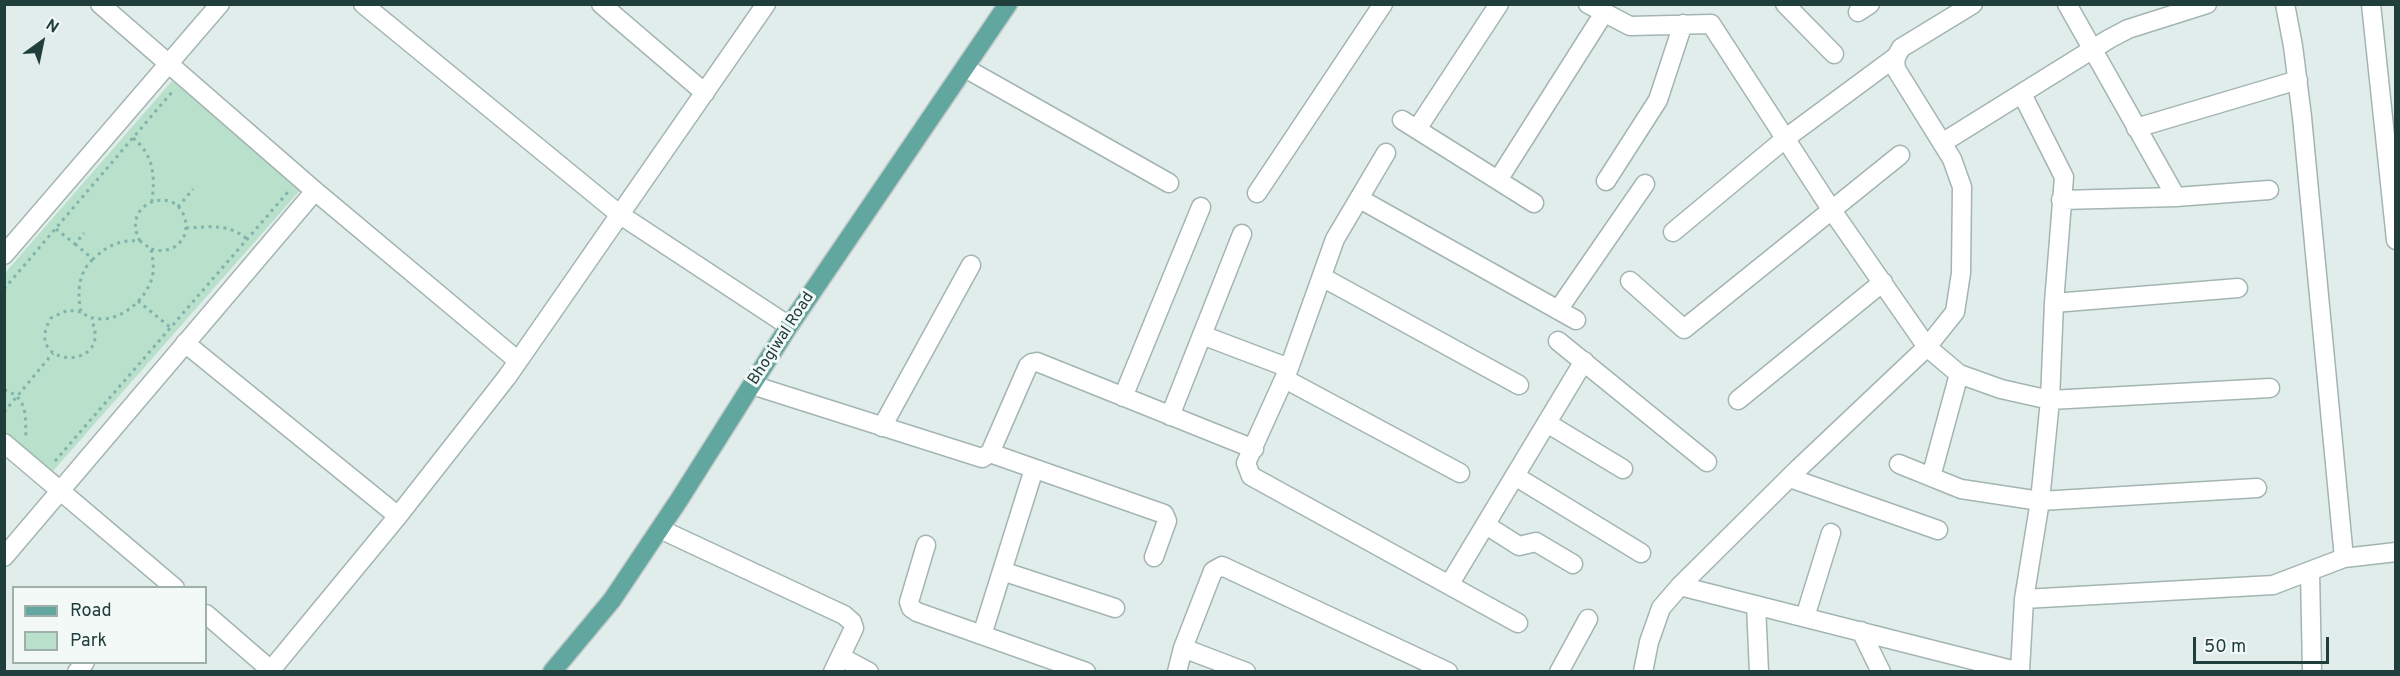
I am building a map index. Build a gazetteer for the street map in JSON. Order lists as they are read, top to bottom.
{
  "streets": {
    "main road": ["Bhogiwal Road"]
  },
  "legend": ["Road", "Park"],
  "scale_bar": "50 m",
  "north": "top right"
}
